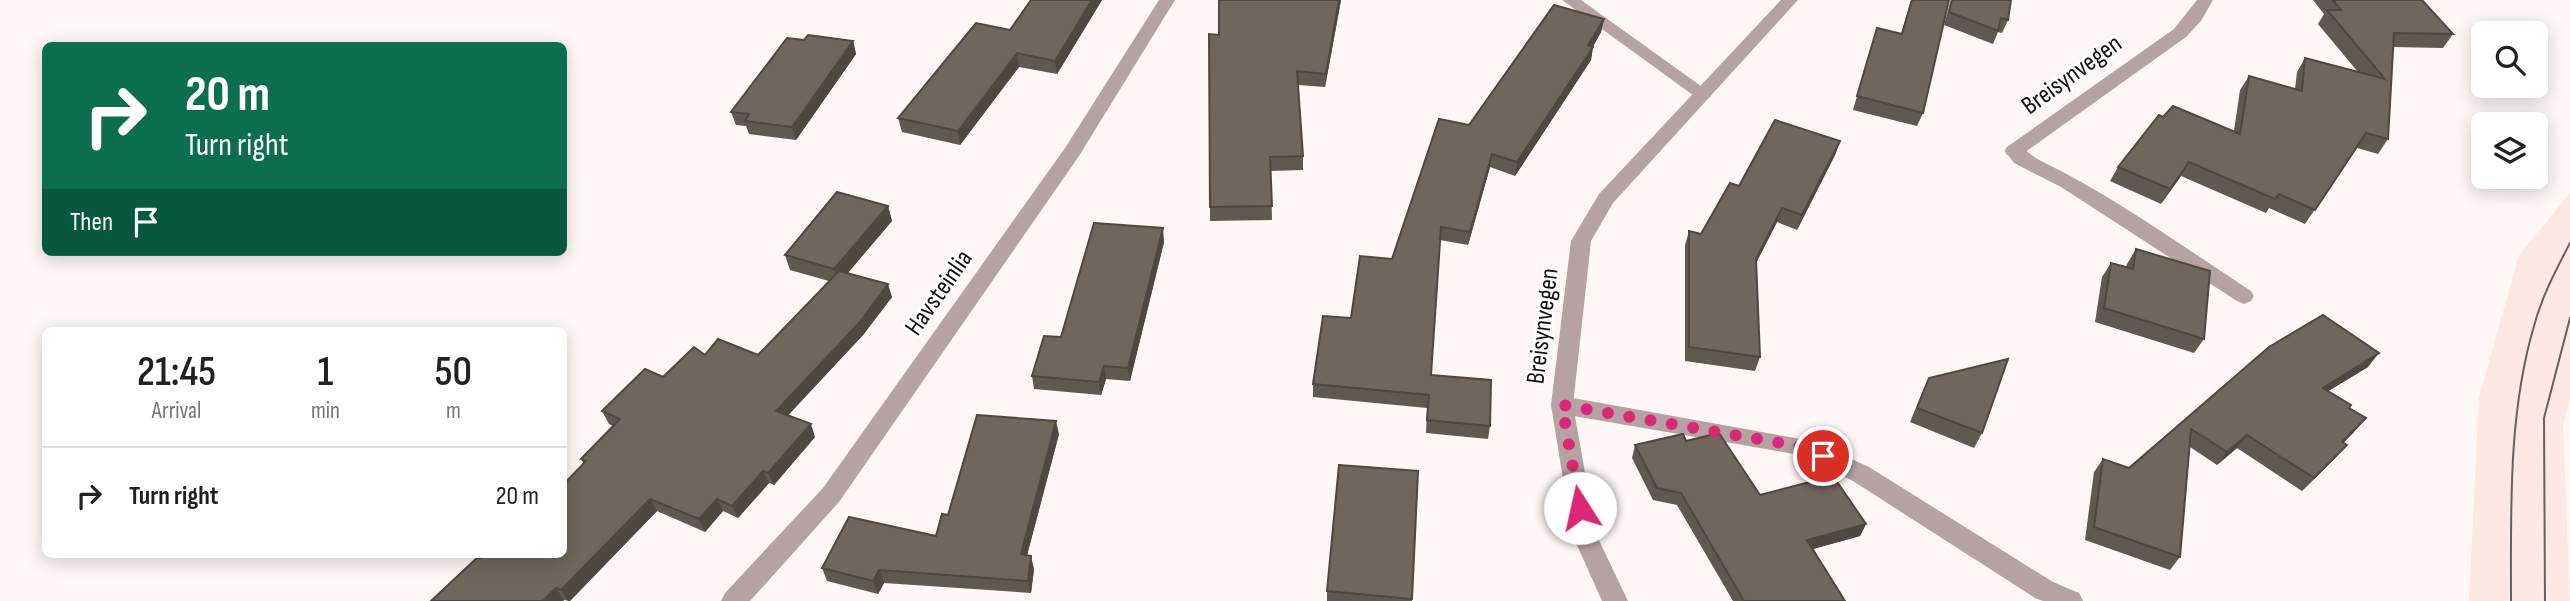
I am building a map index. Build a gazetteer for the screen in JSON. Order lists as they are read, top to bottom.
{
  "streets": {
    "street": ["Breisynvegen", "Havsteinlia"]
  },
  "page": {
    "turn": ["20 m", "Turn right"],
    "then": "Then",
    "eta": [
      "21:45",
      "Arrival",
      "1",
      "min",
      "50",
      "m"
    ],
    "list": [
      {
        "name": "Turn right",
        "value": "20 m"
      }
    ]
  }
}
